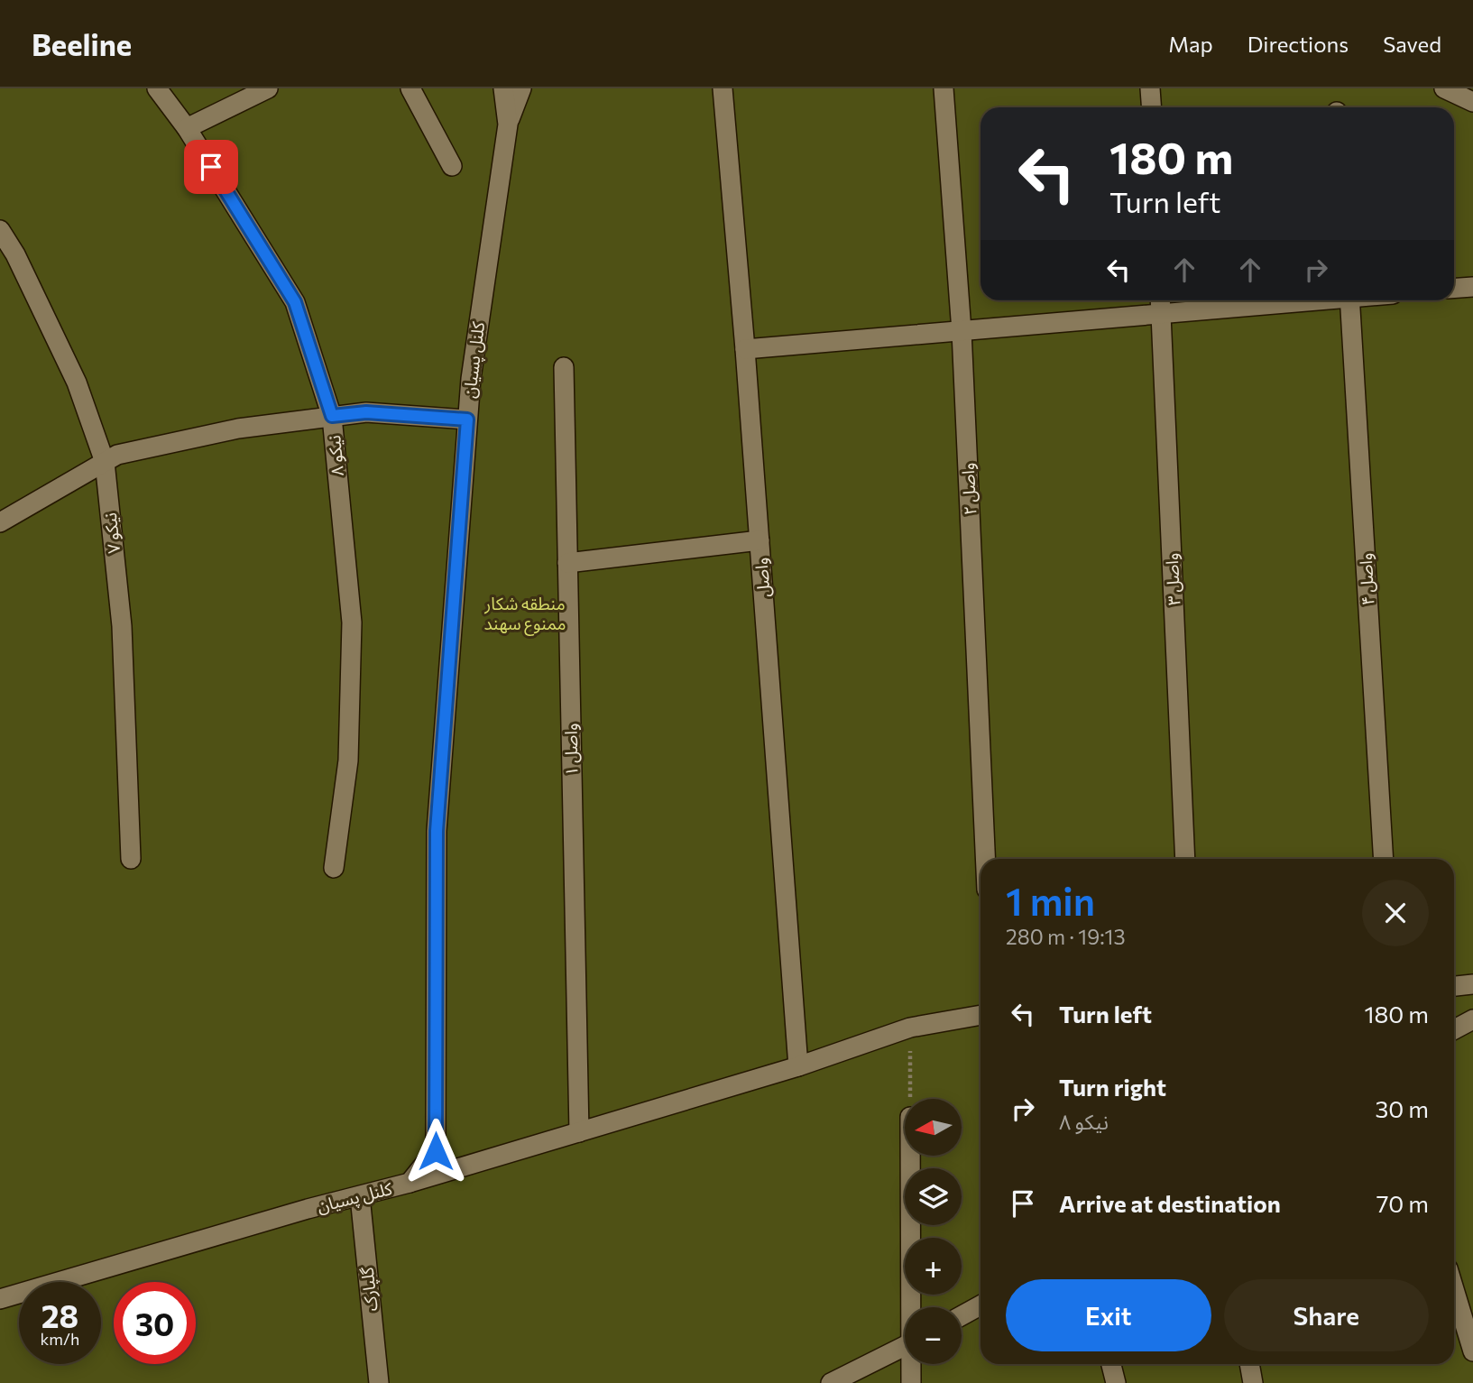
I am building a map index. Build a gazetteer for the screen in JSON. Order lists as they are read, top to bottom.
{
  "streets": {
    "street": [
      "کلنل پسیان",
      "نیکو ۸",
      "واصل ۲",
      "نیکو ۷",
      "واصل",
      "واصل ۳",
      "واصل ۴",
      "واصل ۱",
      "گلپارک"
    ]
  },
  "crossings": [
    ["کلنل پسیان", "گلپارک"]
  ],
  "parks": ["منطقه شکار ممنوع سهند"],
  "north": "left",
  "page": {
    "header": "Beeline",
    "nav": ["Map", "Directions", "Saved"],
    "turn": ["180 m", "Turn left"],
    "heading": ["1 min", "280 m · 19:13"],
    "list": [
      {
        "name": "Turn left",
        "value": "180 m"
      },
      {
        "name": "Turn right",
        "note": "نیکو ۸",
        "value": "30 m"
      },
      {
        "name": "Arrive at destination",
        "value": "70 m"
      }
    ],
    "map_buttons": ["+", "−"],
    "buttons": ["Exit", "Share"],
    "speed": "28 km/h",
    "limit": "30"
  }
}
